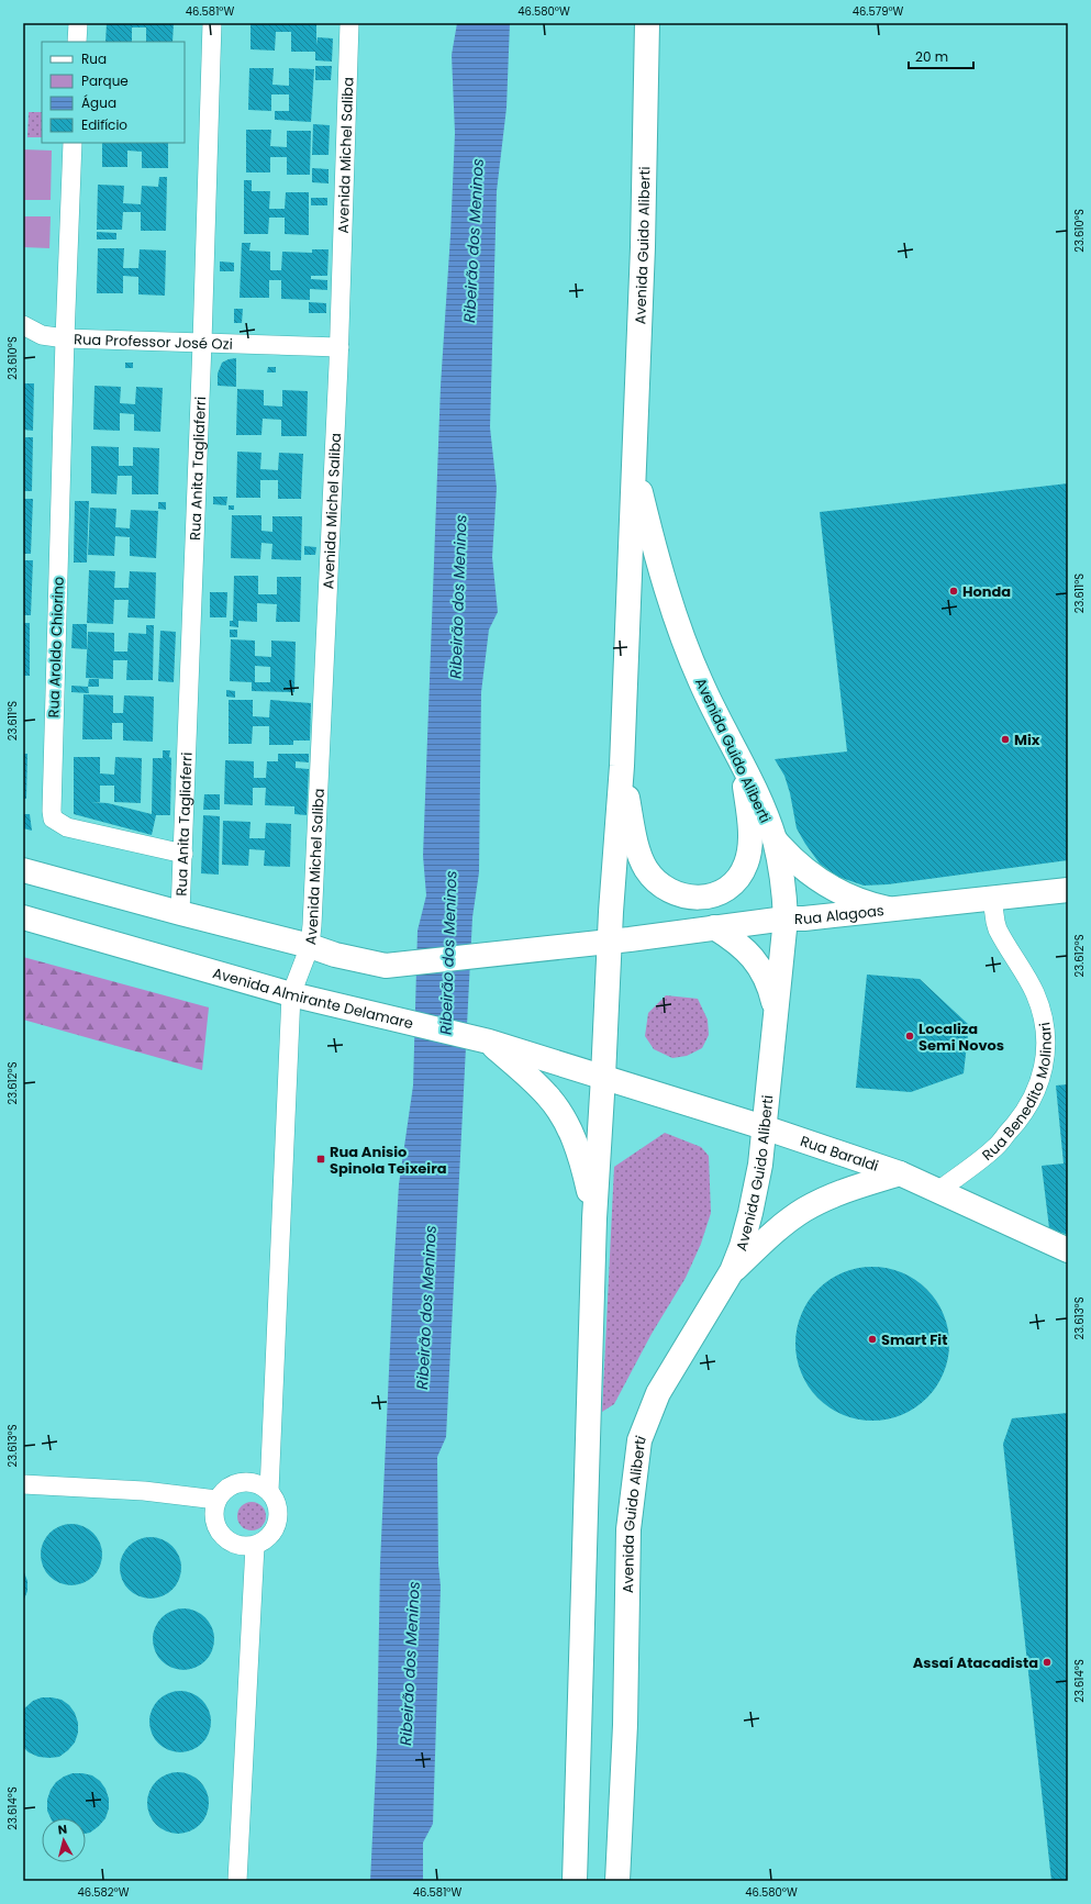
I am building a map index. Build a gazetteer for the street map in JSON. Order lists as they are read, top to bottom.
{
  "streets": {
    "main road": [
      "Avenida Guido Aliberti",
      "Rua Alagoas",
      "Avenida Almirante Delamare",
      "Rua Baraldi"
    ],
    "street": [
      "Avenida Michel Saliba",
      "Rua Professor José Ozi",
      "Rua Anita Tagliaferri",
      "Rua Aroldo Chiorino",
      "Rua Benedito Molinari"
    ]
  },
  "crossings": [
    ["Avenida Michel Saliba", "Rua Professor José Ozi"],
    ["Avenida Michel Saliba", "Avenida Almirante Delamare"],
    ["Avenida Guido Aliberti", "Rua Alagoas"],
    ["Avenida Guido Aliberti", "Avenida Almirante Delamare"],
    ["Avenida Guido Aliberti", "Rua Baraldi"],
    ["Rua Professor José Ozi", "Rua Anita Tagliaferri"],
    ["Rua Professor José Ozi", "Rua Aroldo Chiorino"],
    ["Rua Anita Tagliaferri", "Rua Aroldo Chiorino"],
    ["Rua Alagoas", "Rua Benedito Molinari"],
    ["Avenida Almirante Delamare", "Rua Baraldi"],
    ["Rua Benedito Molinari", "Rua Baraldi"]
  ],
  "water": ["Ribeirão dos Meninos"],
  "places": {
    "other": [
      "Honda",
      "Mix",
      "Localiza Semi Novos",
      "Smart Fit",
      "Assaí Atacadista"
    ],
    "transit": ["Rua Anisio Spinola Teixeira"]
  },
  "legend": [
    "Rua",
    "Parque",
    "Água",
    "Edifício"
  ],
  "scale_bar": "20 m",
  "north": "top",
  "coordinates": [
    "46.581°W",
    "46.580°W",
    "46.579°W",
    "23.610°S",
    "23.611°S",
    "23.612°S",
    "23.613°S",
    "23.614°S",
    "46.582°W"
  ]
}
